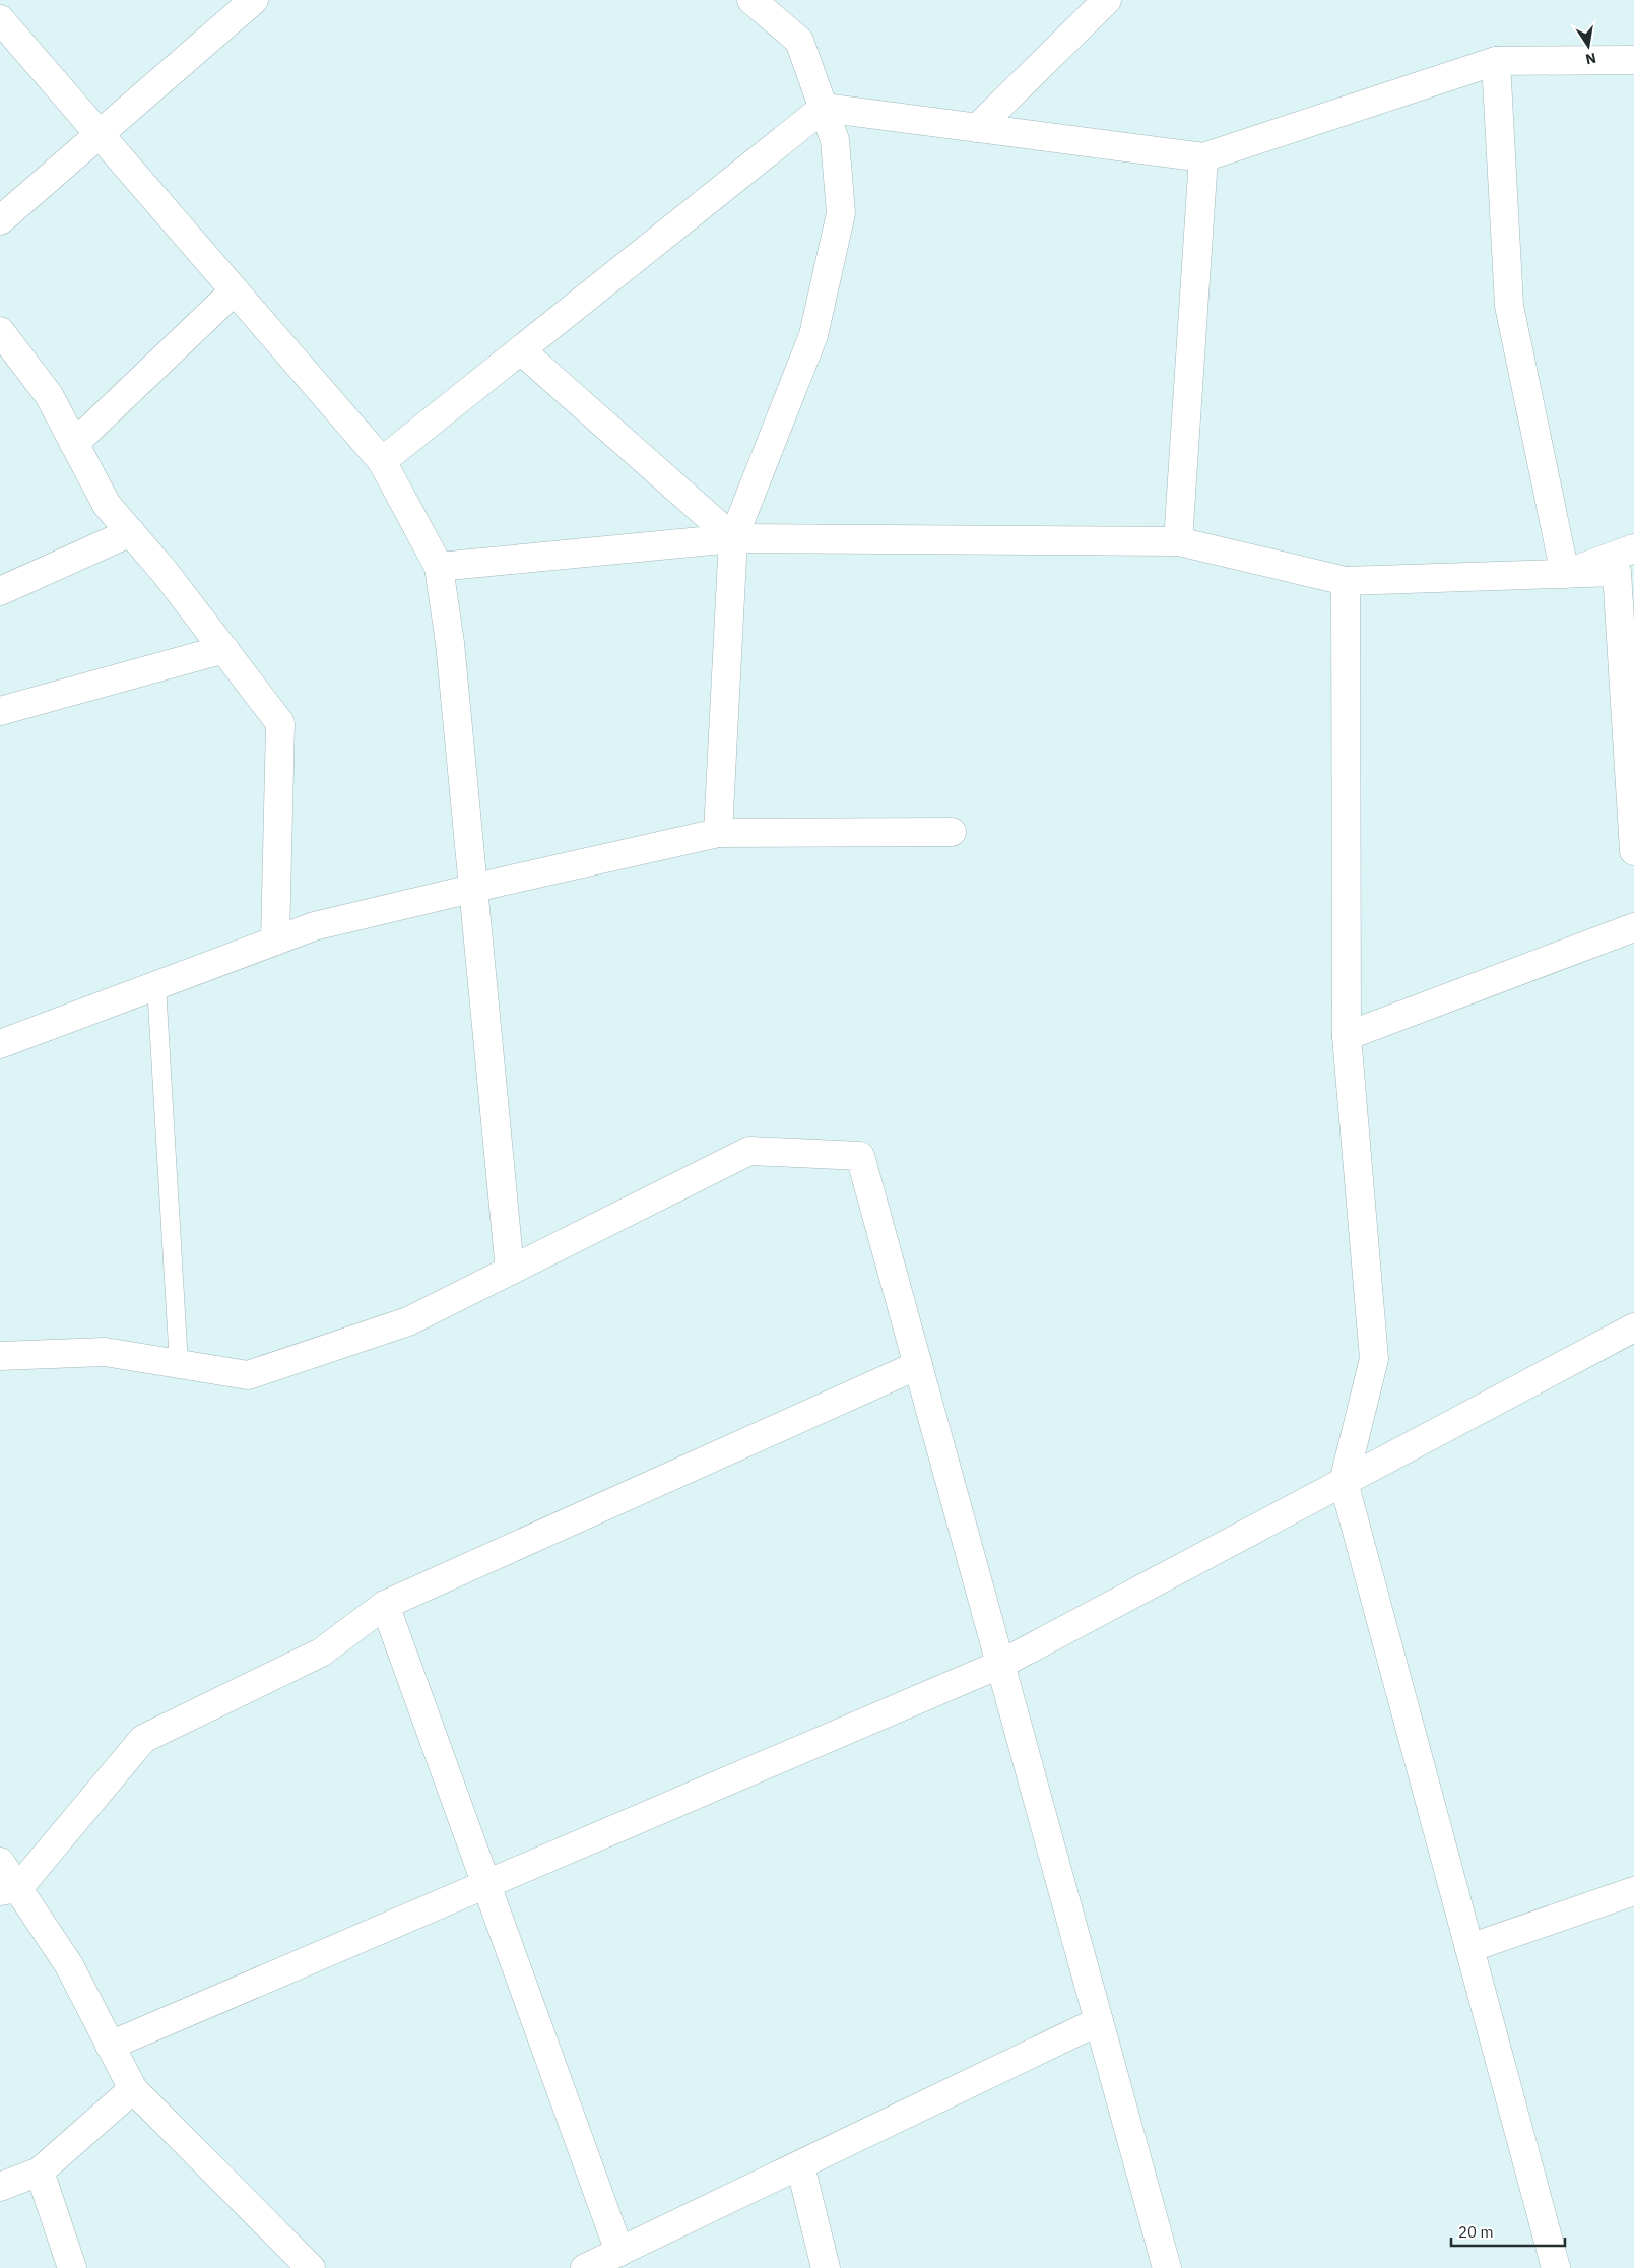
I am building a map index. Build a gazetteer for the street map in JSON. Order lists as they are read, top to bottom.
{
  "scale_bar": "20 m",
  "north": "bottom"
}
